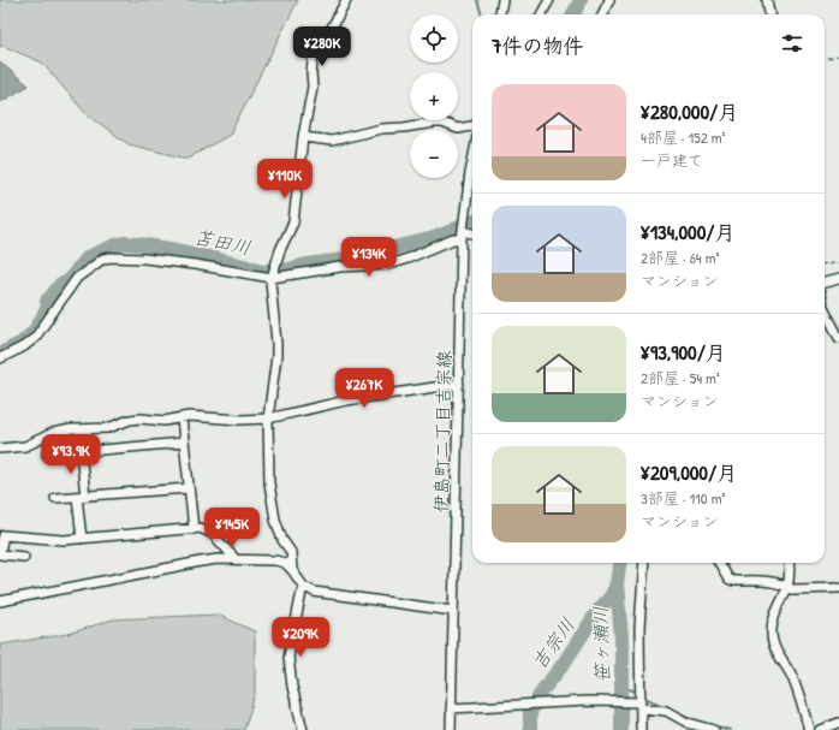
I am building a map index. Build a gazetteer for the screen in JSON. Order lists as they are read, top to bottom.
{
  "streets": {
    "street": ["伊島町二丁目吉宗線"]
  },
  "water": ["苫田川", "吉宗川", "笹ヶ瀬川"],
  "page": {
    "map_buttons": ["+", "−"],
    "heading": "7件の物件",
    "price": [
      "¥280K",
      "¥110K",
      "¥134K",
      "¥267K",
      "¥93.9K",
      "¥145K",
      "¥209K"
    ],
    "list": [
      {
        "name": "¥280,000/月",
        "note": "4部屋 · 152 m² · 一戸建て"
      },
      {
        "name": "¥134,000/月",
        "note": "2部屋 · 64 m² · マンション"
      },
      {
        "name": "¥93,900/月",
        "note": "2部屋 · 54 m² · マンション"
      },
      {
        "name": "¥209,000/月",
        "note": "3部屋 · 110 m² · マンション"
      }
    ]
  }
}
